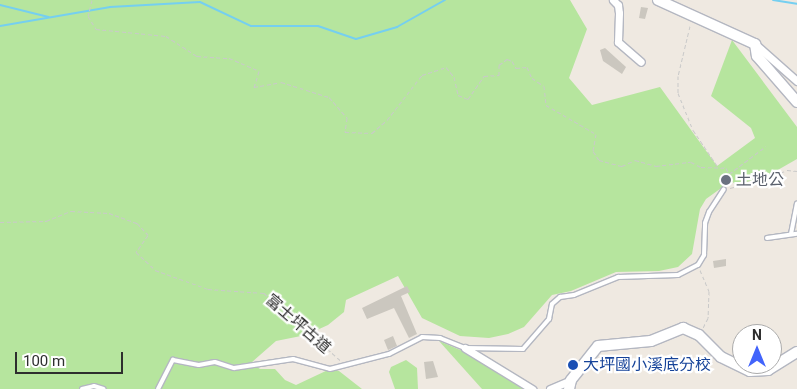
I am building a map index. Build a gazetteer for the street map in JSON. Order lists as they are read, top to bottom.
{
  "streets": {
    "lane": ["富士坪古道"]
  },
  "places": ["土地公", "大坪國小溪底分校"],
  "scale_bar": "100 m",
  "north": "top"
}
